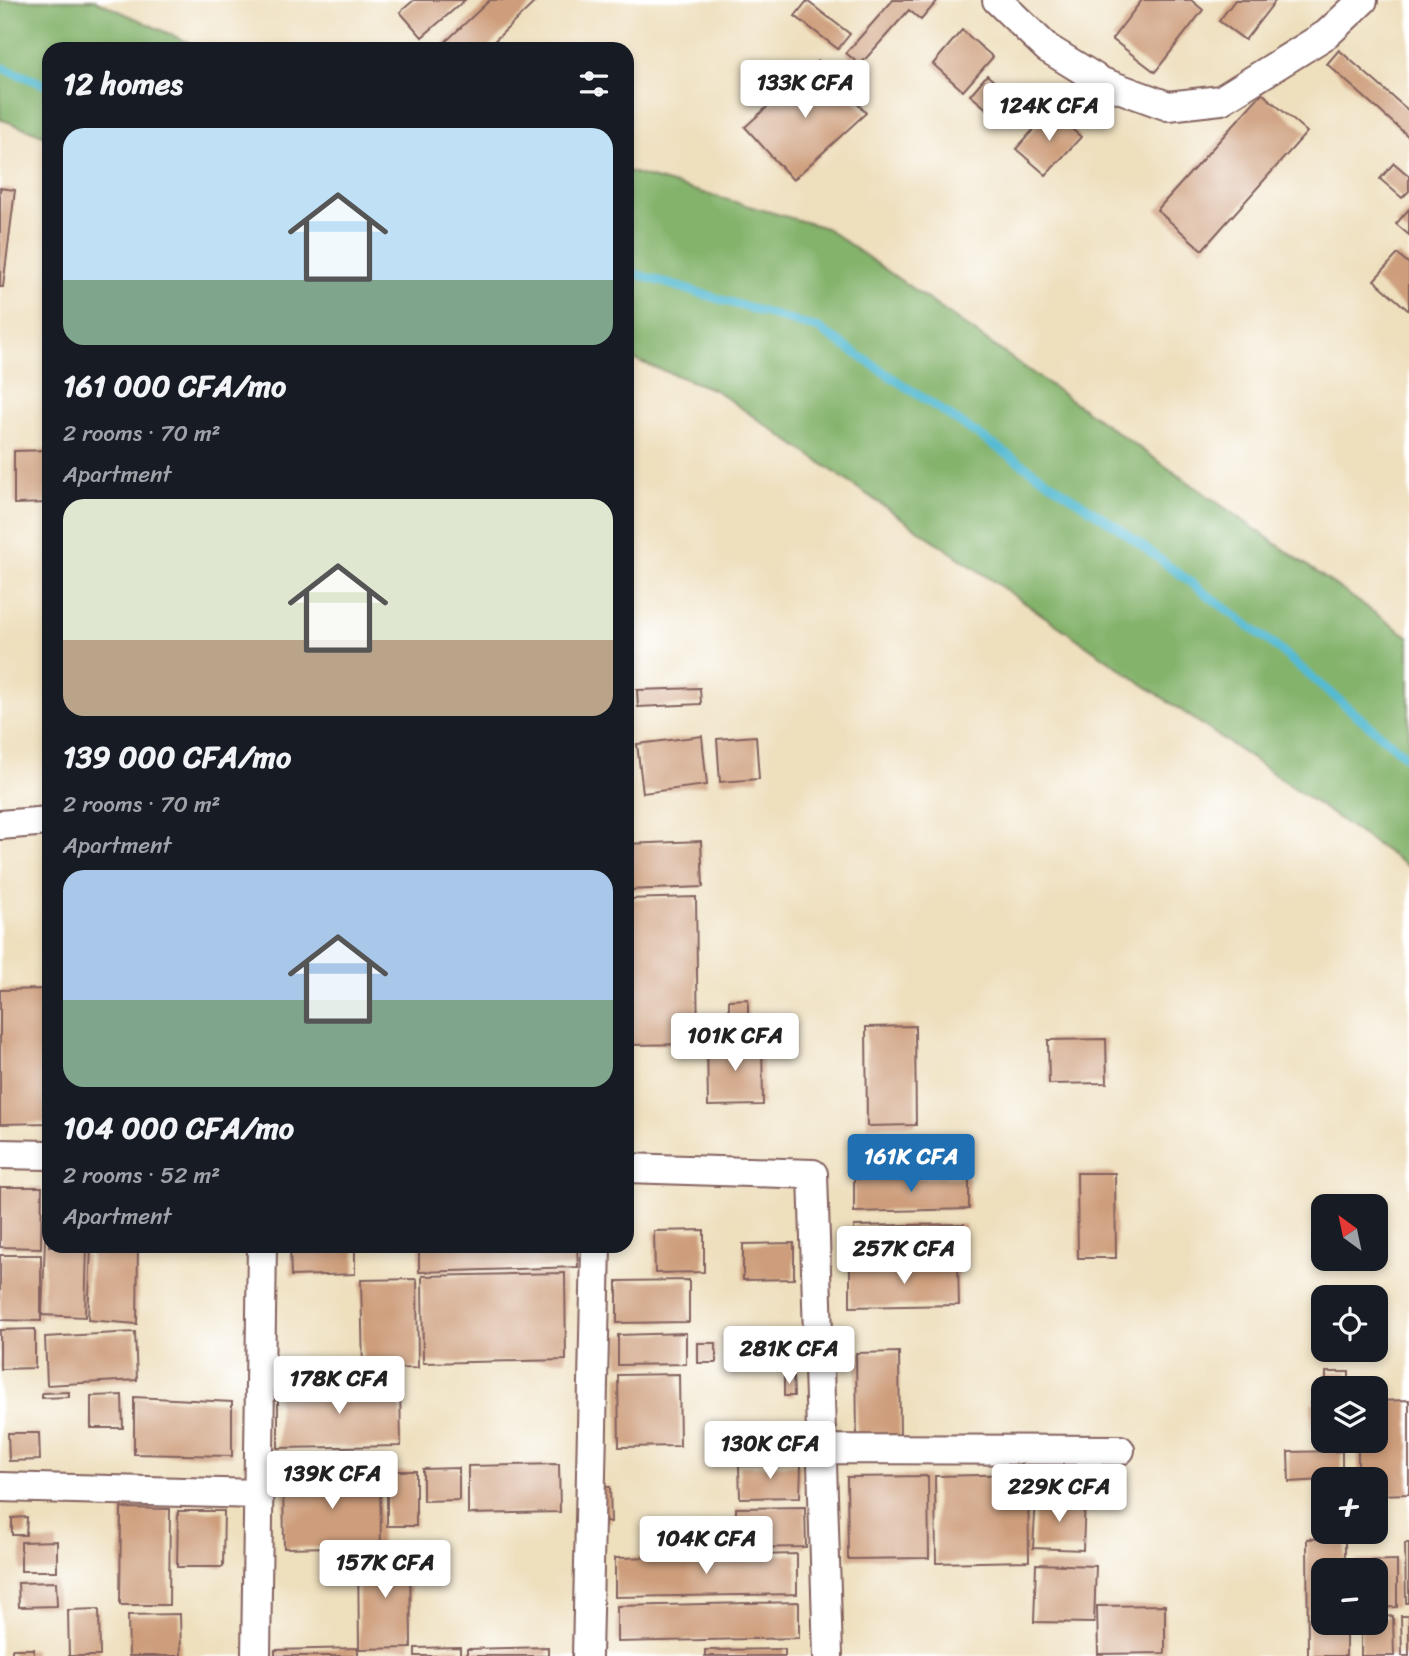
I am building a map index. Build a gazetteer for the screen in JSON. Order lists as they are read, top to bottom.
{
  "north": "top left",
  "page": {
    "heading": "12 homes",
    "price": [
      "133K CFA",
      "124K CFA",
      "101K CFA",
      "161K CFA",
      "257K CFA",
      "281K CFA",
      "178K CFA",
      "130K CFA",
      "139K CFA",
      "229K CFA",
      "104K CFA",
      "157K CFA"
    ],
    "list": [
      {
        "name": "161 000 CFA/mo",
        "note": "2 rooms · 70 m² · Apartment"
      },
      {
        "name": "139 000 CFA/mo",
        "note": "2 rooms · 70 m² · Apartment"
      },
      {
        "name": "104 000 CFA/mo",
        "note": "2 rooms · 52 m² · Apartment"
      }
    ],
    "map_buttons": ["+", "−"]
  }
}
